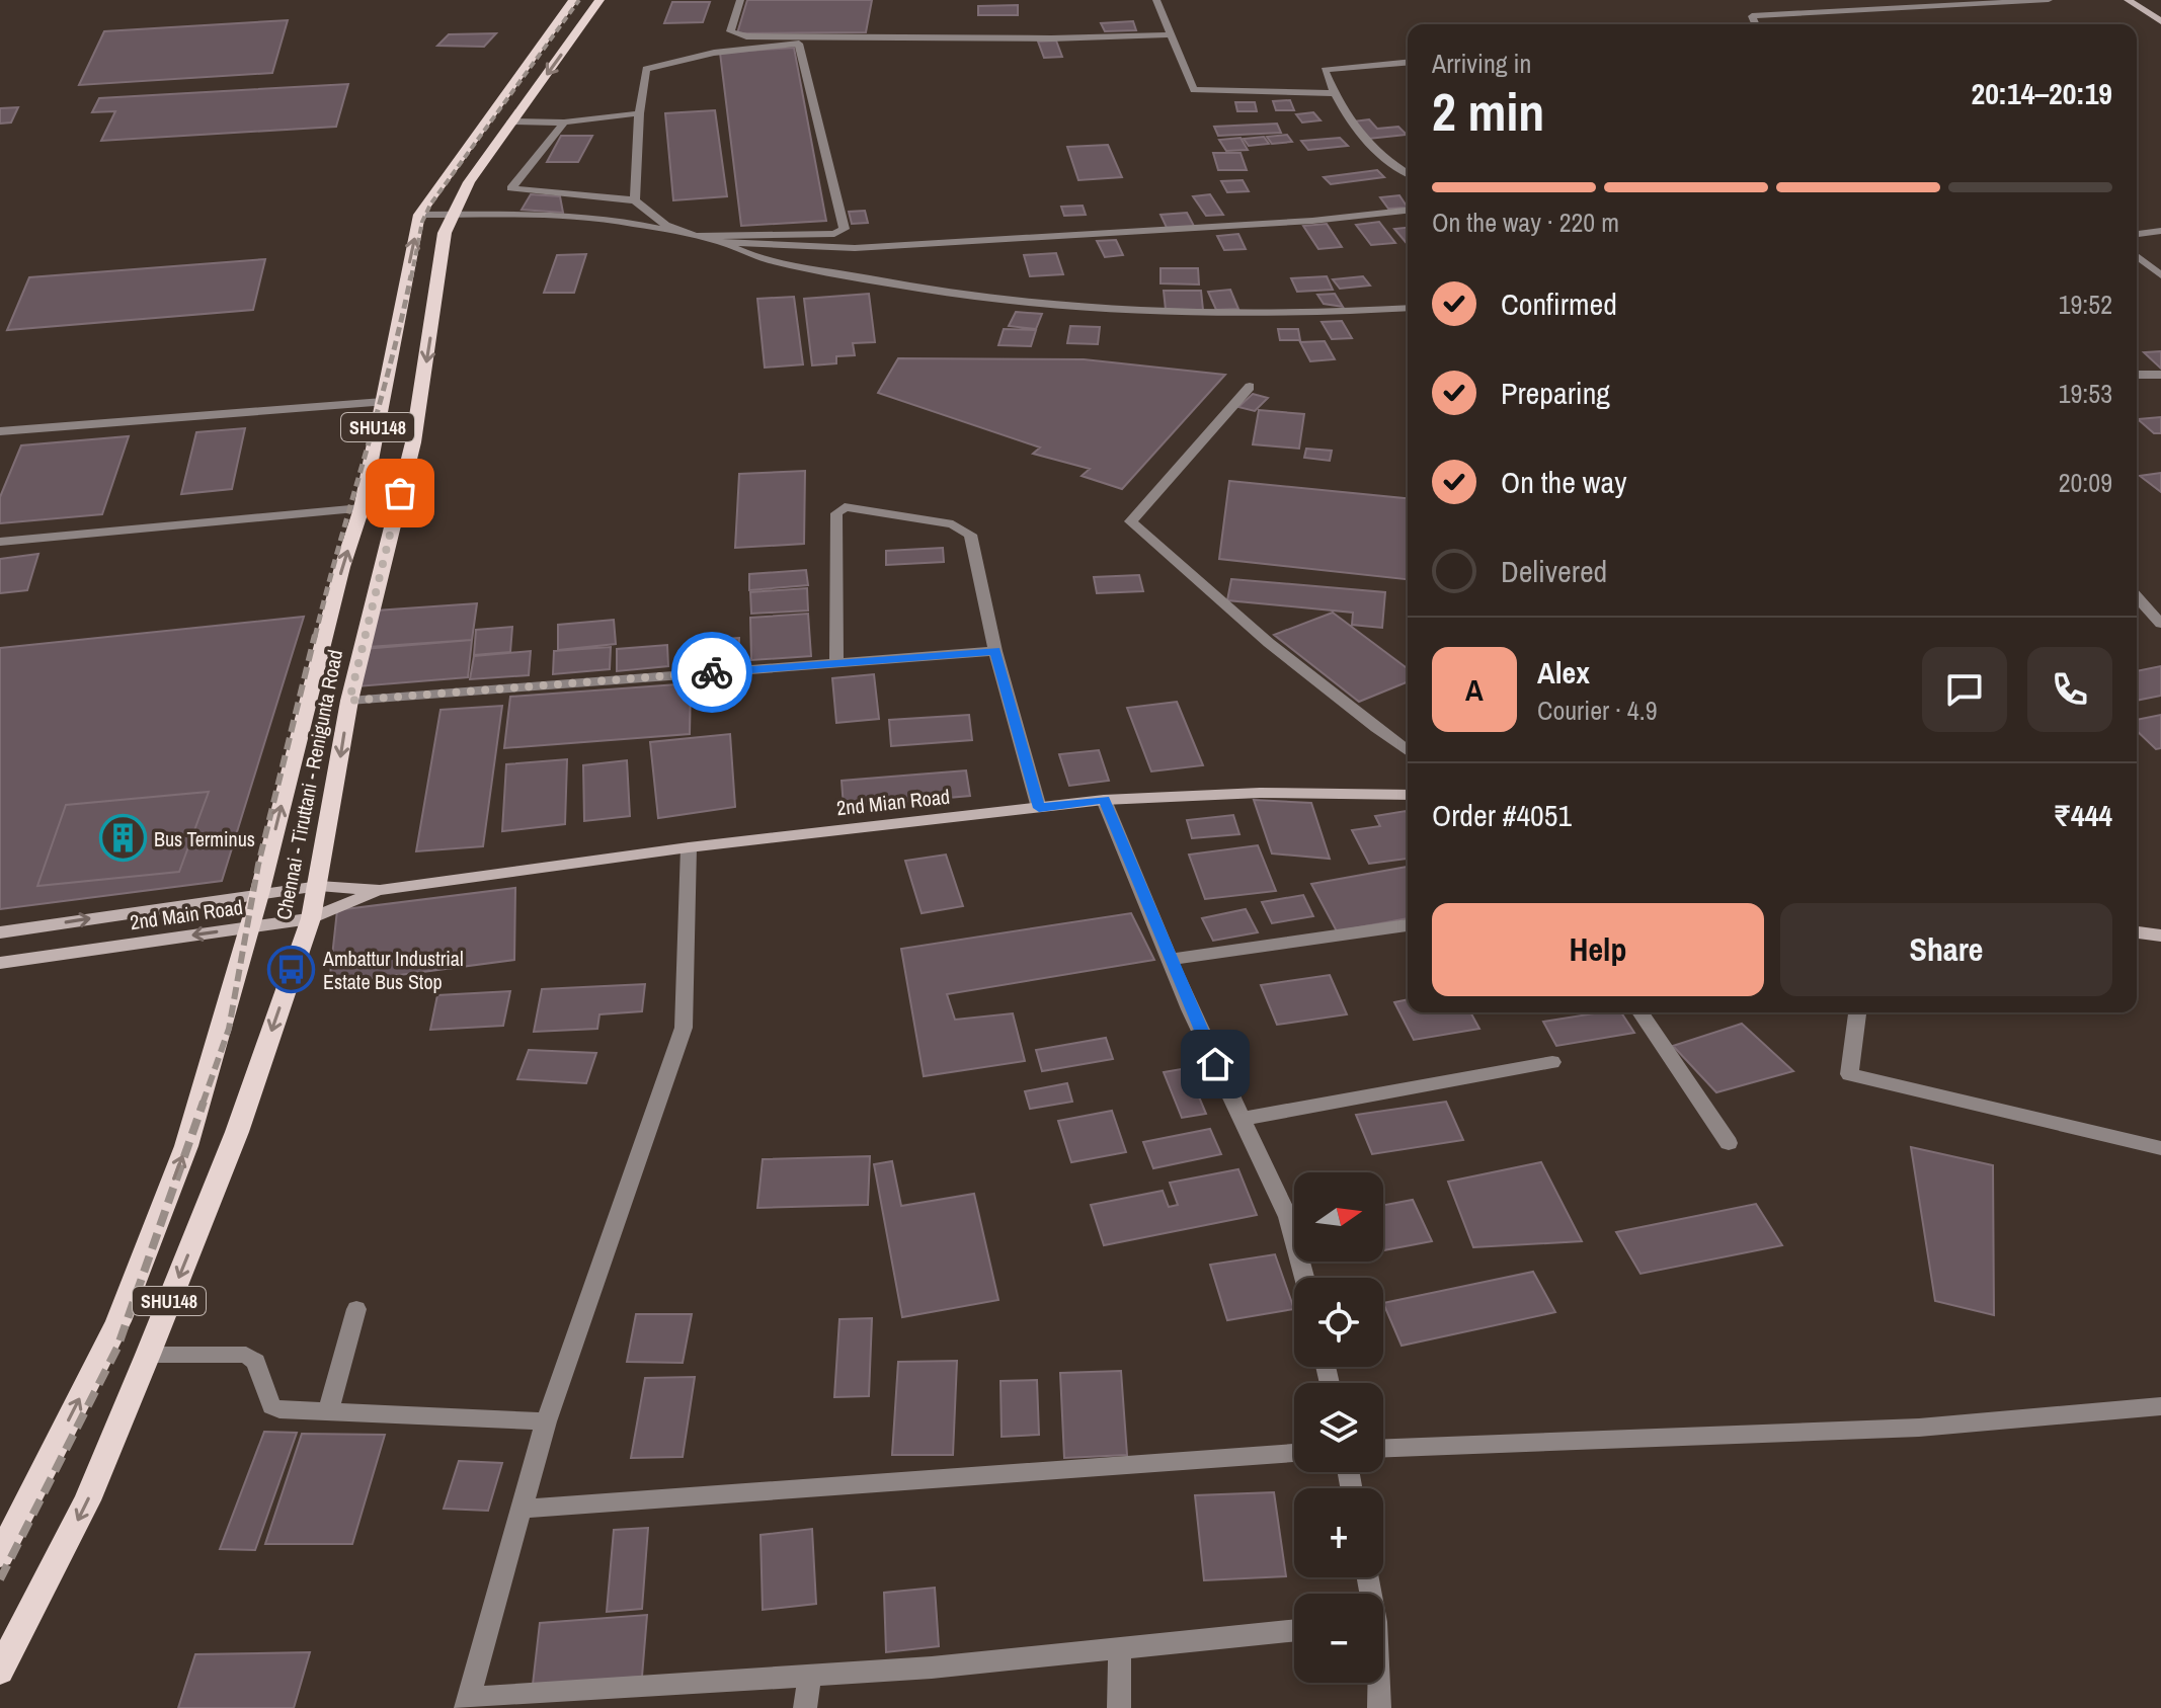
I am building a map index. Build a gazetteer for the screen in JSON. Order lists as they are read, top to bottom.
{
  "streets": {
    "main road": [
      "SHU148",
      "Chennai - Tiruttani - Renigunta Road",
      "2nd Mian Road",
      "2nd Main Road"
    ]
  },
  "crossings": [
    ["Chennai - Tiruttani - Renigunta Road", "2nd Main Road"],
    ["2nd Mian Road", "2nd Main Road"]
  ],
  "places": {
    "building": ["Bus Terminus"],
    "bus stop": ["Ambattur Industrial Estate Bus Stop"]
  },
  "north": "right",
  "page": {
    "heading": ["2 min", "Arriving in", "20:14–20:19"],
    "panel": [
      "Alex",
      "Courier · 4.9",
      "Order #4051",
      "₹444"
    ],
    "bar": "On the way · 220 m",
    "list": [
      ["Confirmed", "19:52"],
      ["Preparing", "19:53"],
      ["On the way", "20:09"],
      "Delivered"
    ],
    "round": "A",
    "buttons": ["Help", "Share"],
    "map_buttons": ["+", "−"]
  }
}
